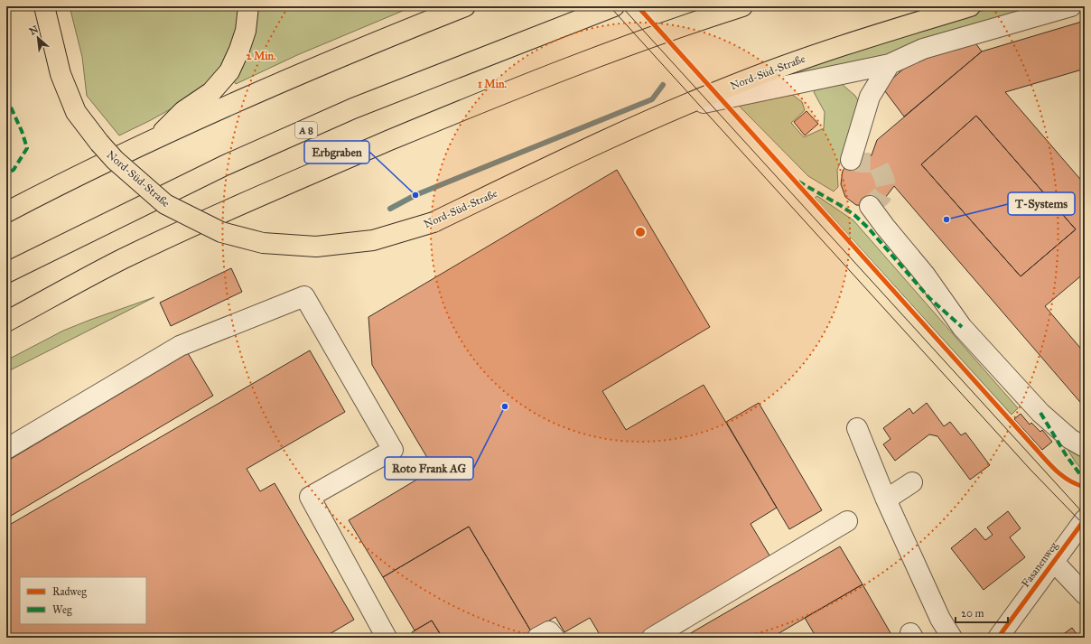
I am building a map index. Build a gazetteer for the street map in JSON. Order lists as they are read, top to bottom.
{
  "streets": {
    "main road": ["Nord-Süd-Straße", "A 8"],
    "street": ["Fasanenweg"]
  },
  "places": ["Erbgraben", "T-Systems", "Roto Frank AG"],
  "legend": ["Radweg", "Weg"],
  "scale_bar": "20 m",
  "north": "top left",
  "rings": ["2 Min.", "1 Min."]
}
